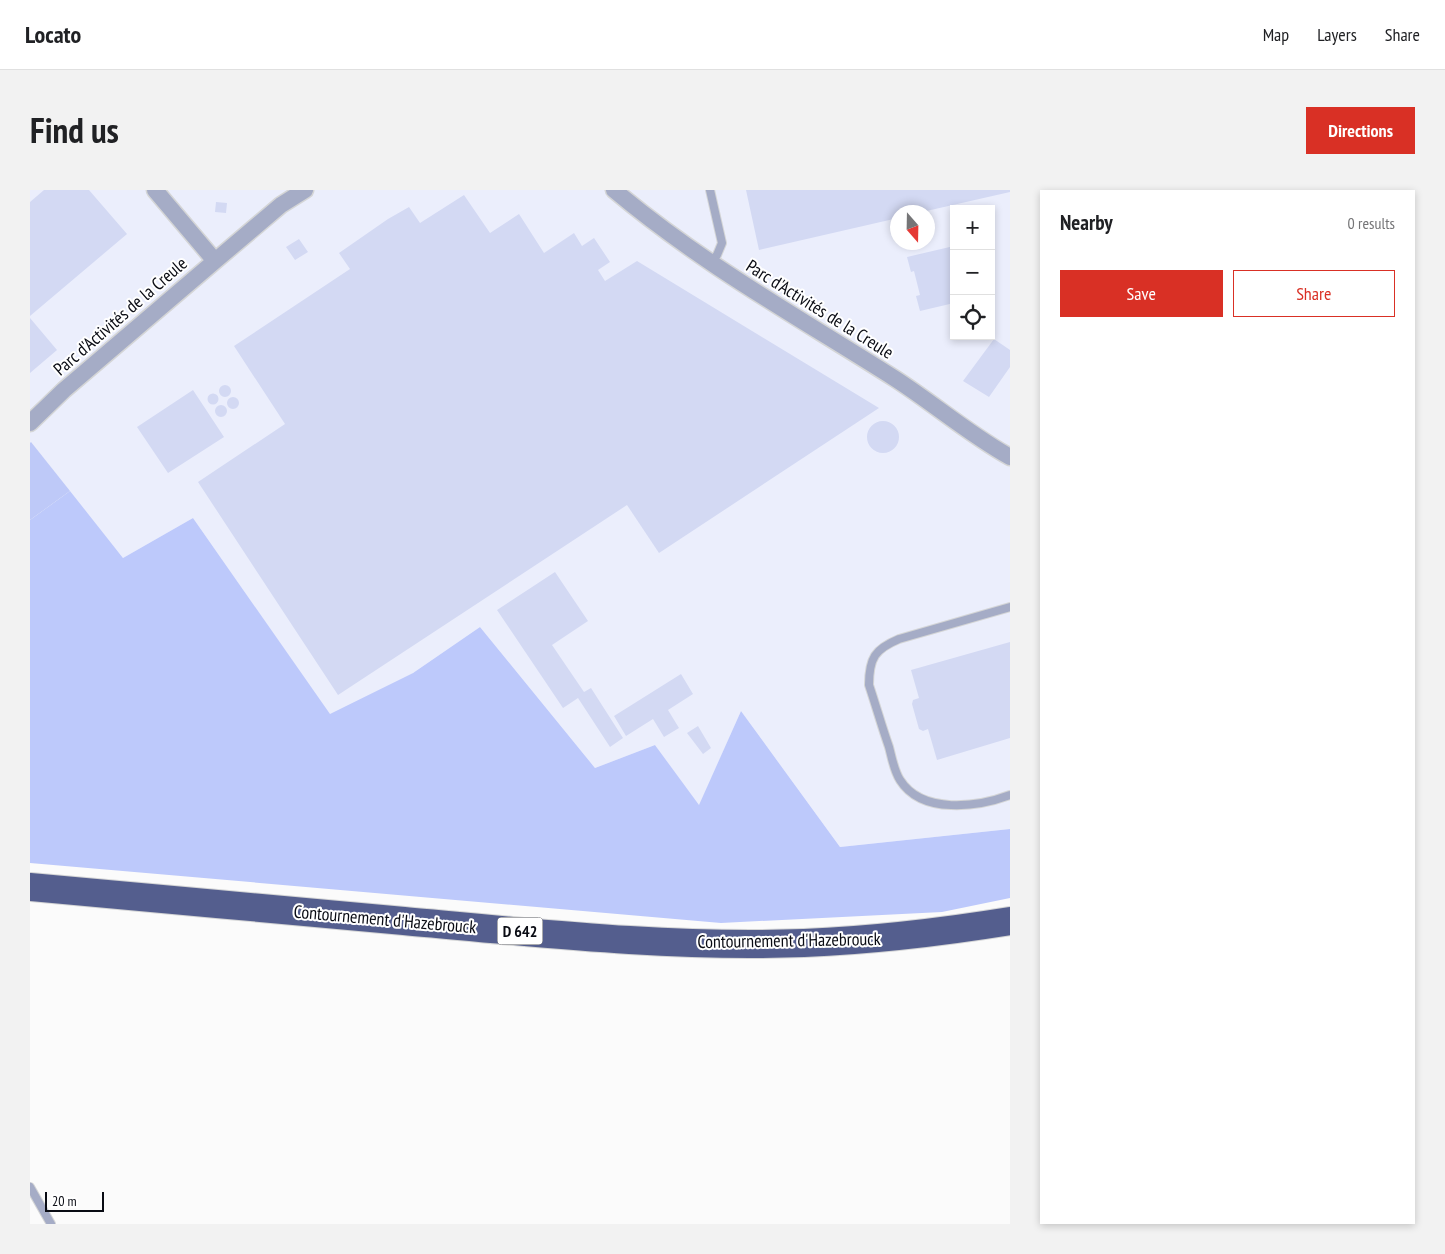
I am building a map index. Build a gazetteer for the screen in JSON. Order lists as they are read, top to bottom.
{
  "streets": {
    "highway": ["Contournement d'Hazebrouck", "D 642"],
    "street": ["Parc d'Activités de la Creule"]
  },
  "scale_bar": "20 m",
  "north": "bottom",
  "page": {
    "header": "Locato",
    "nav": ["Map", "Layers", "Share"],
    "title": "Find us",
    "buttons": [
      "Directions",
      ["Save", "Share"]
    ],
    "heading": ["Nearby", "0 results"],
    "map_buttons": ["+", "−"],
    "scale": "20 m"
  }
}
